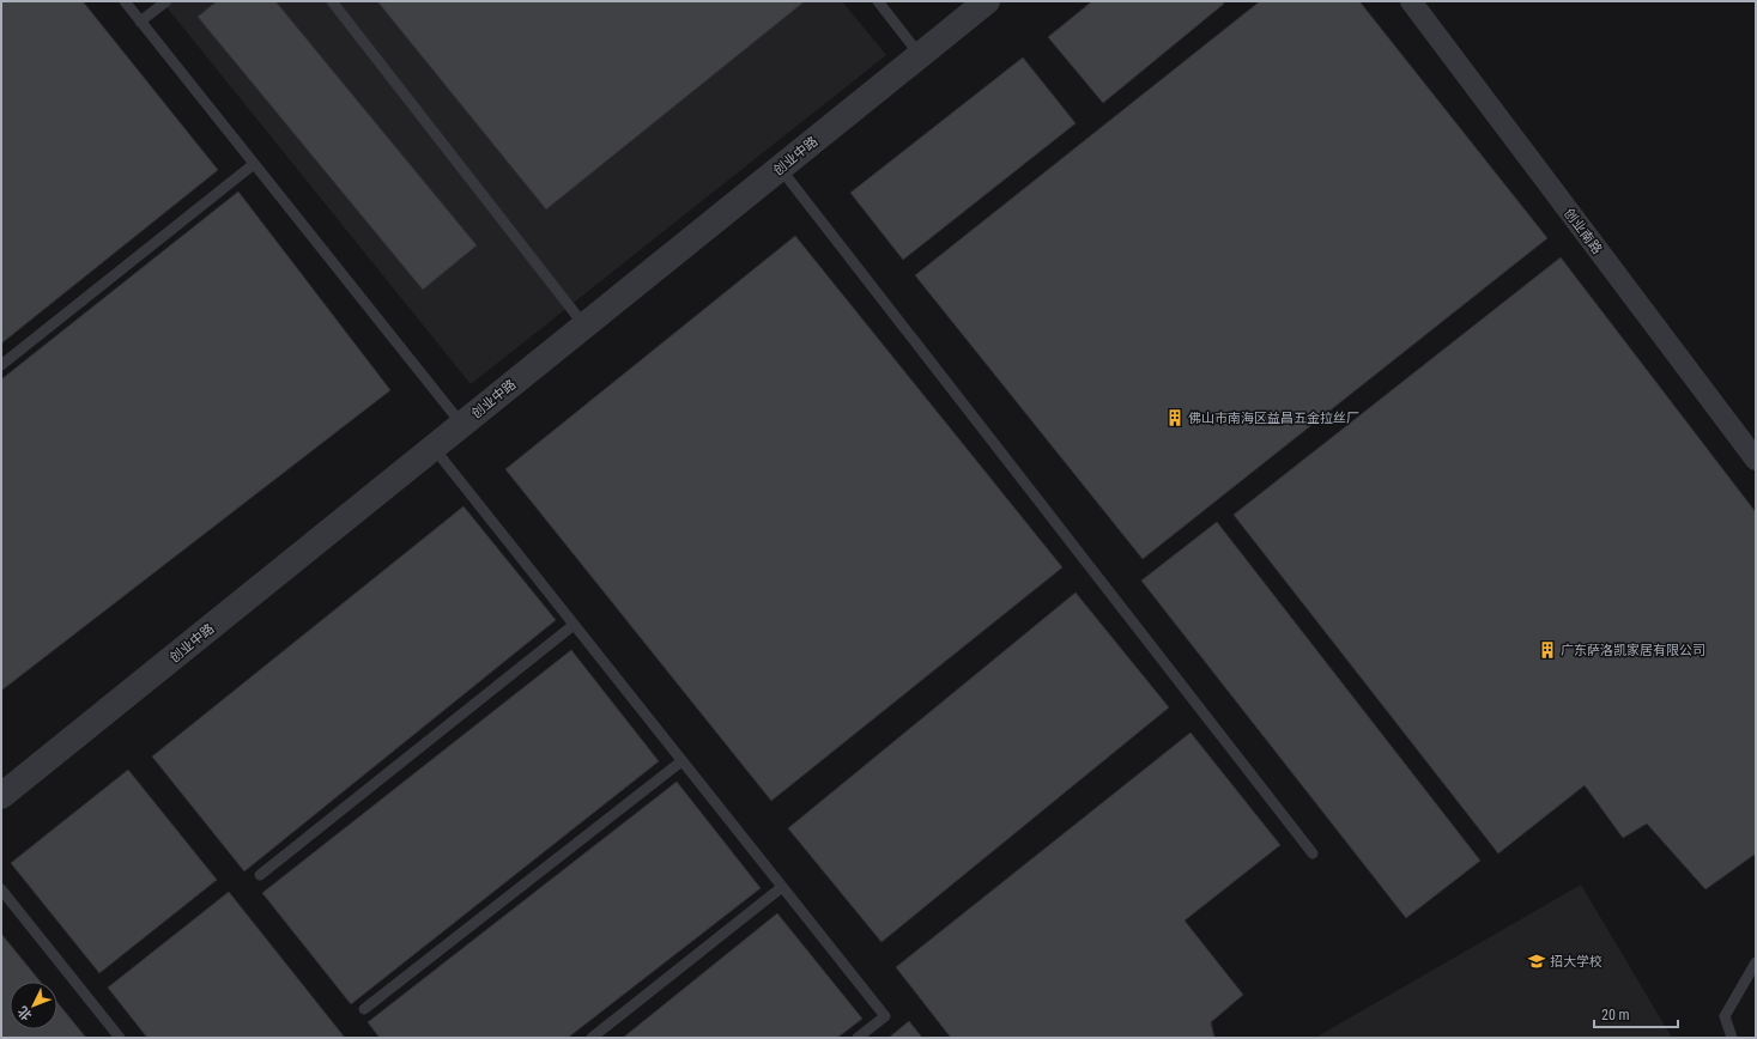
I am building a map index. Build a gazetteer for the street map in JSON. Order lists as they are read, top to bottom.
{
  "streets": {
    "street": ["创业中路", "创业南路"]
  },
  "places": {
    "building": ["佛山市南海区益昌五金拉丝厂", "广东萨洛凯家居有限公司"],
    "school or university": ["招大学校"]
  },
  "scale_bar": "20 m",
  "north": "bottom left"
}
